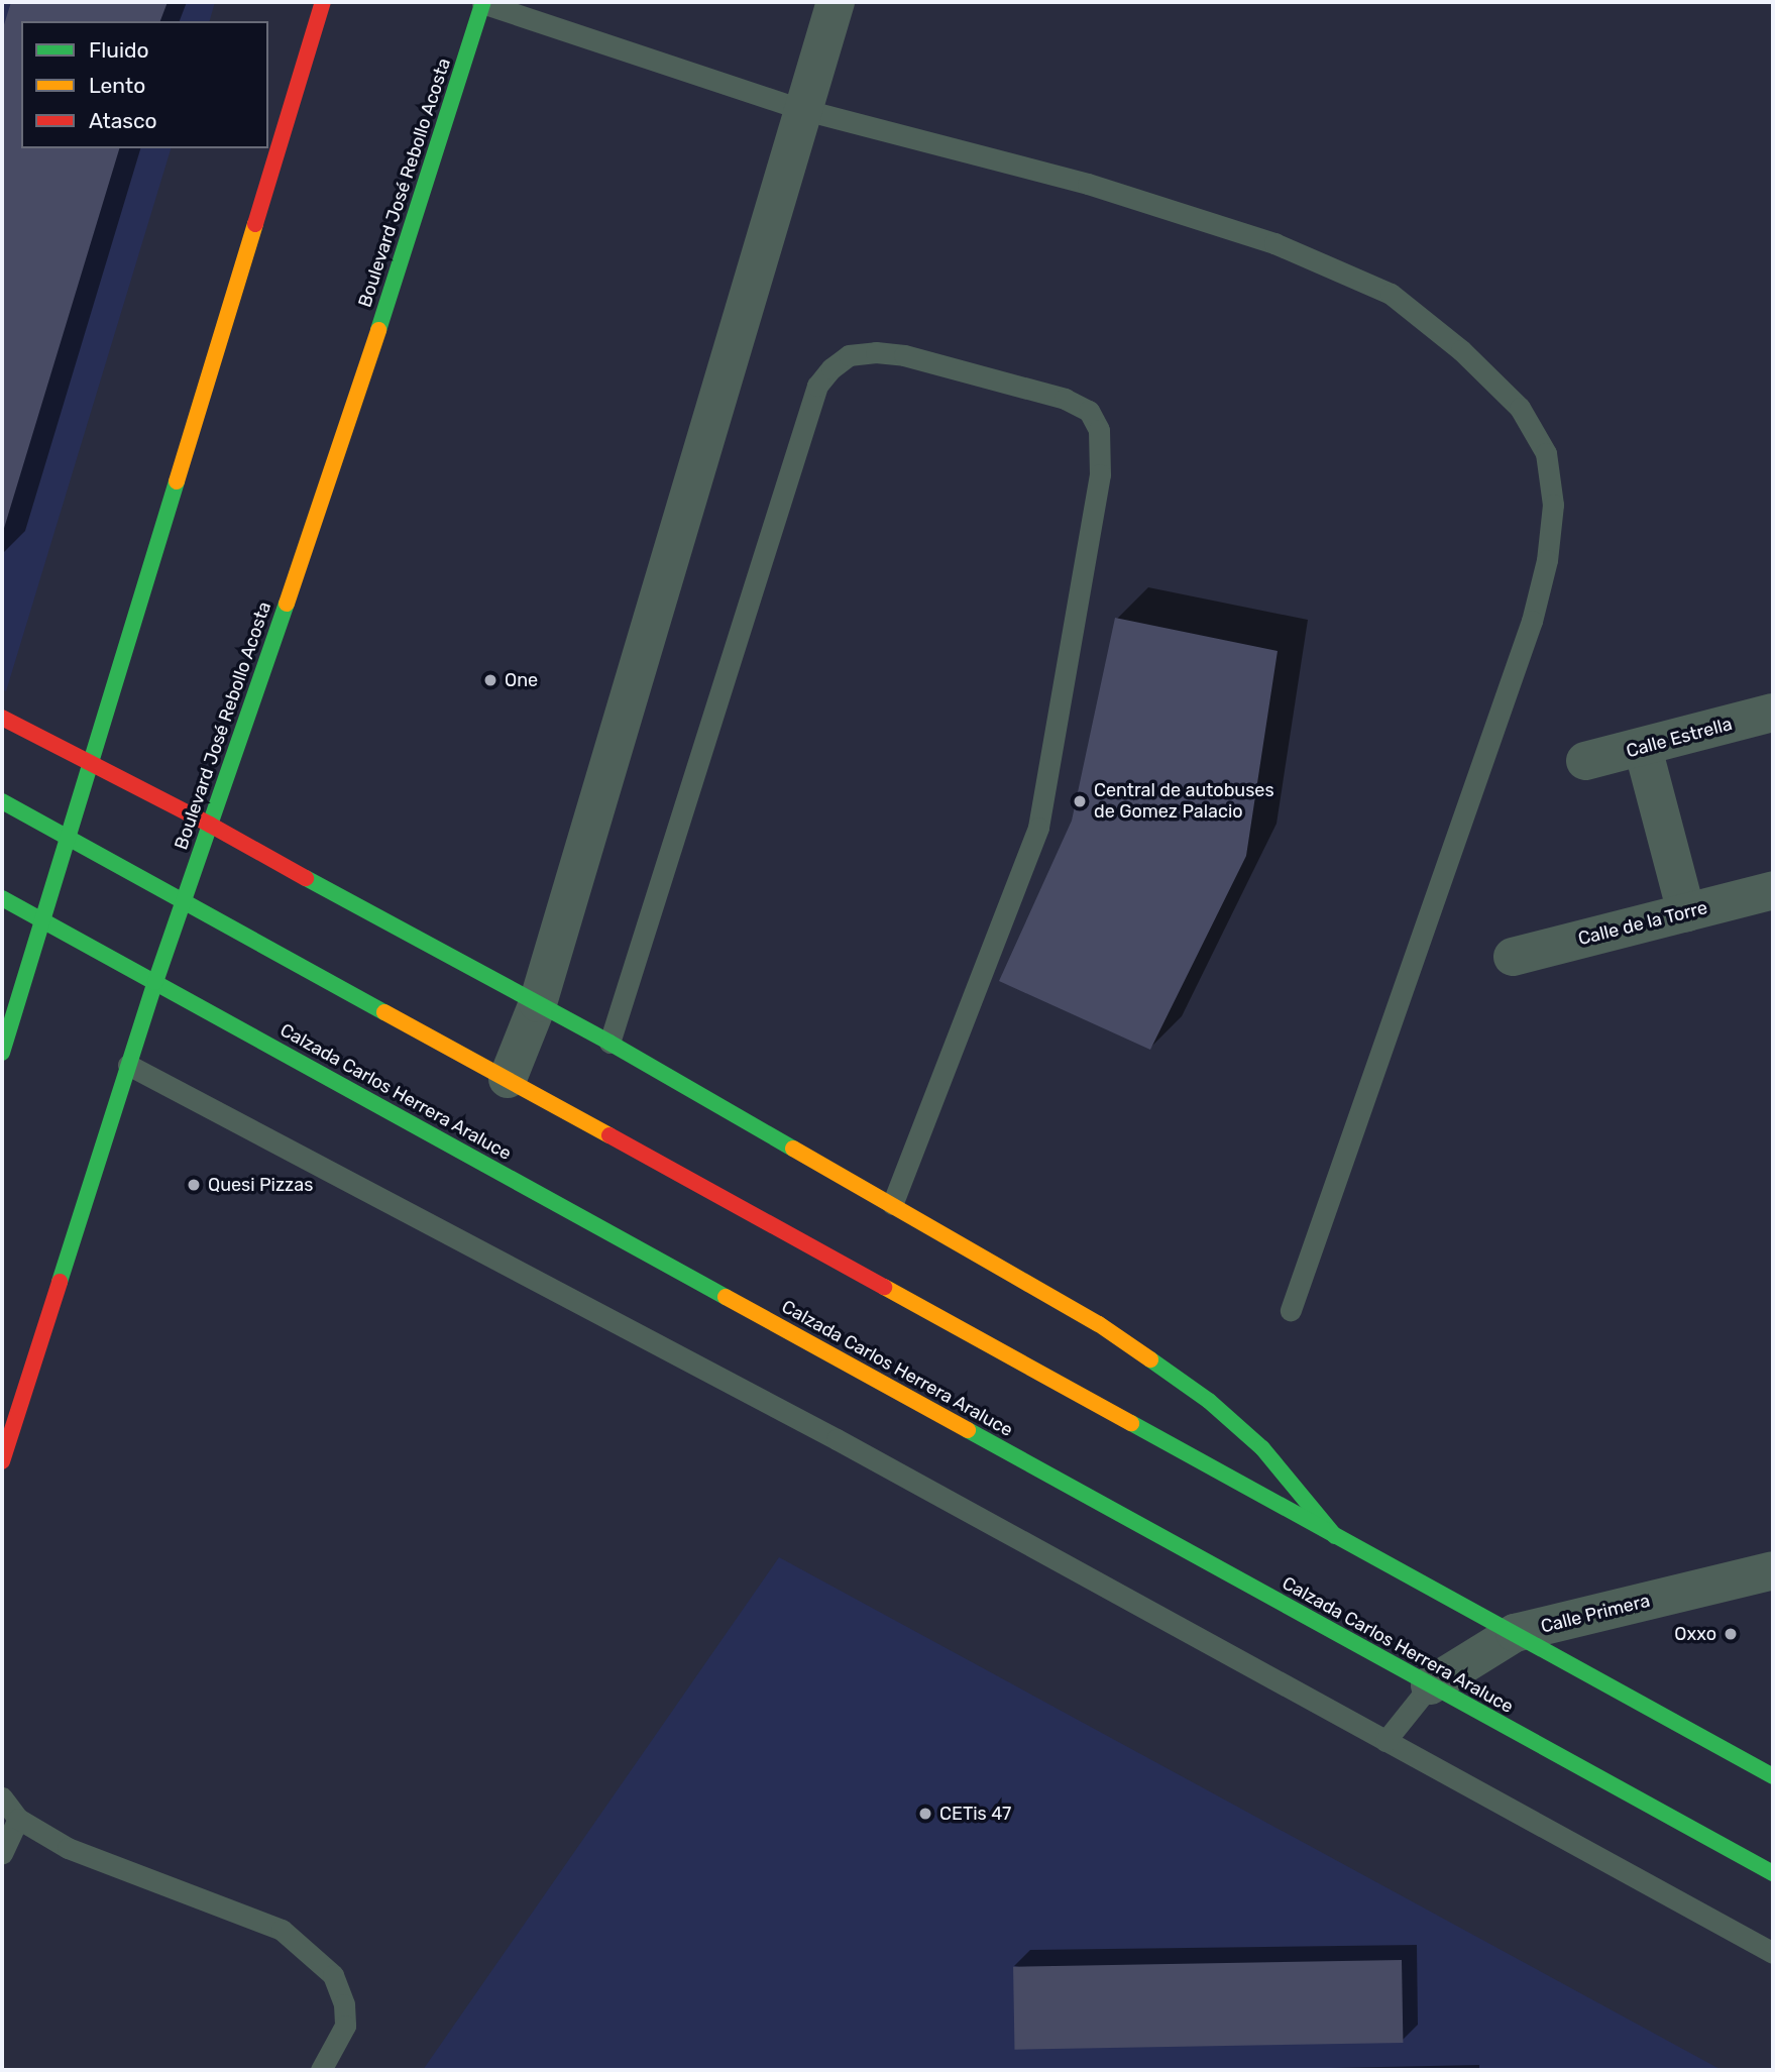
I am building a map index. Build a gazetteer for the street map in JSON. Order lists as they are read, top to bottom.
{
  "streets": {
    "main road": ["Boulevard José Rebollo Acosta", "Calzada Carlos Herrera Araluce"],
    "street": ["Calle Estrella", "Calle de la Torre", "Calle Primera"]
  },
  "crossings": [
    ["Boulevard José Rebollo Acosta", "Calzada Carlos Herrera Araluce"],
    ["Calzada Carlos Herrera Araluce", "Calle Primera"]
  ],
  "places": [
    "One",
    "Central de autobuses de Gomez Palacio",
    "Quesi Pizzas",
    "Oxxo",
    "CETis 47"
  ],
  "legend": ["Fluido", "Lento", "Atasco"]
}
